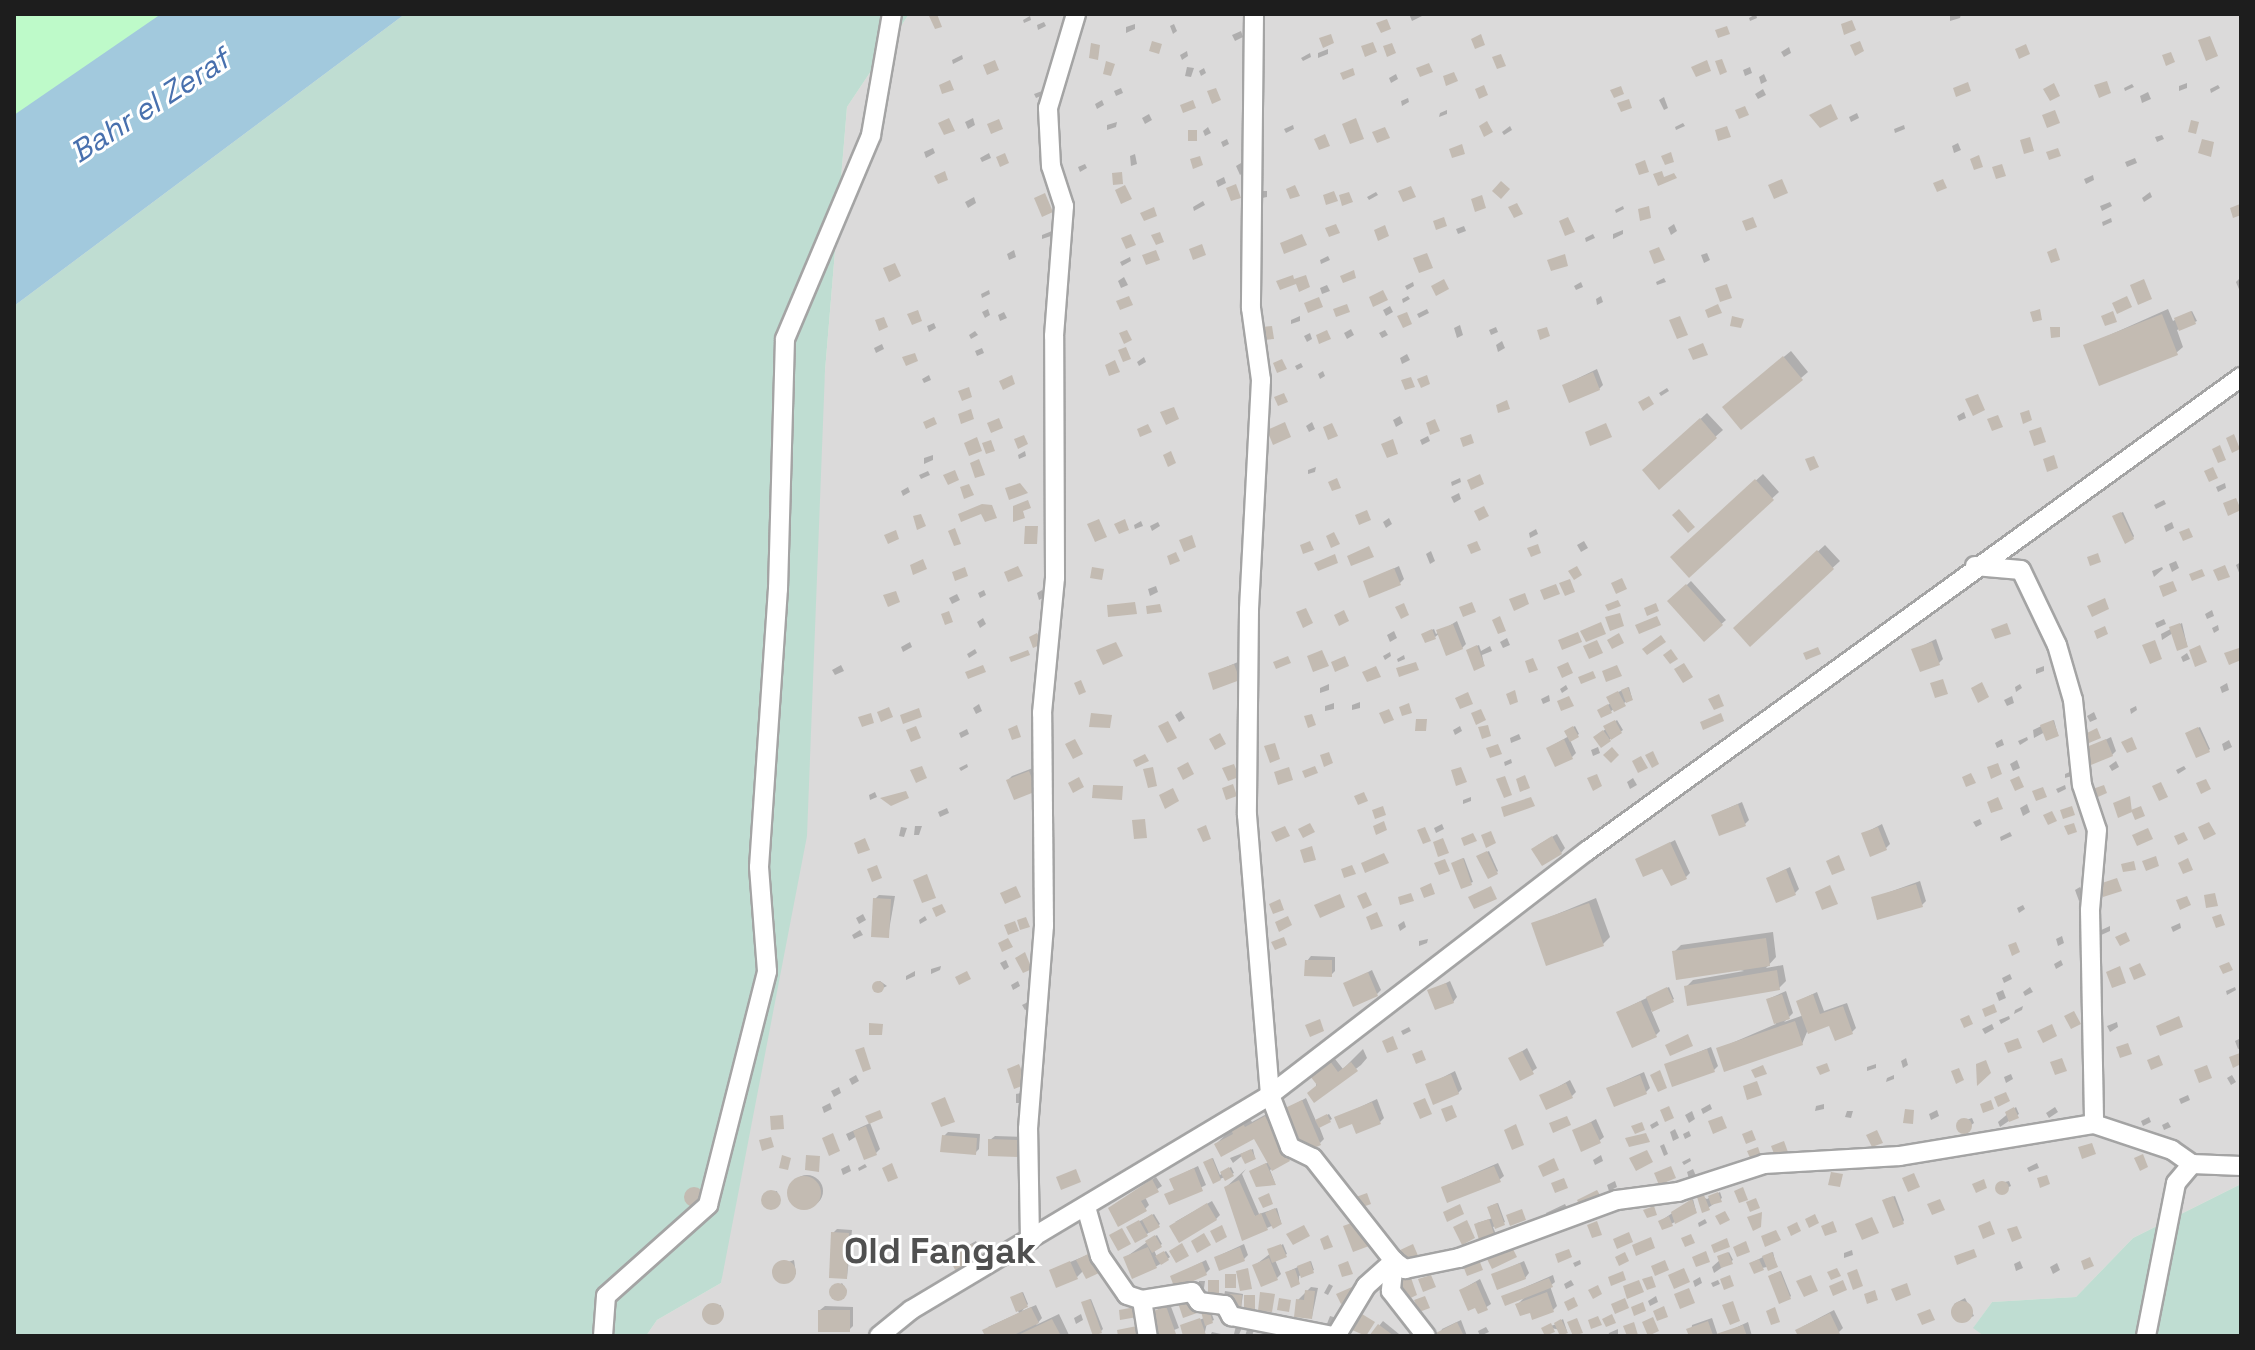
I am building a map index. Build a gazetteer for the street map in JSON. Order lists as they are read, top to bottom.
{
  "districts": ["Old Fangak"],
  "water": ["Bahr el Zeraf"]
}
